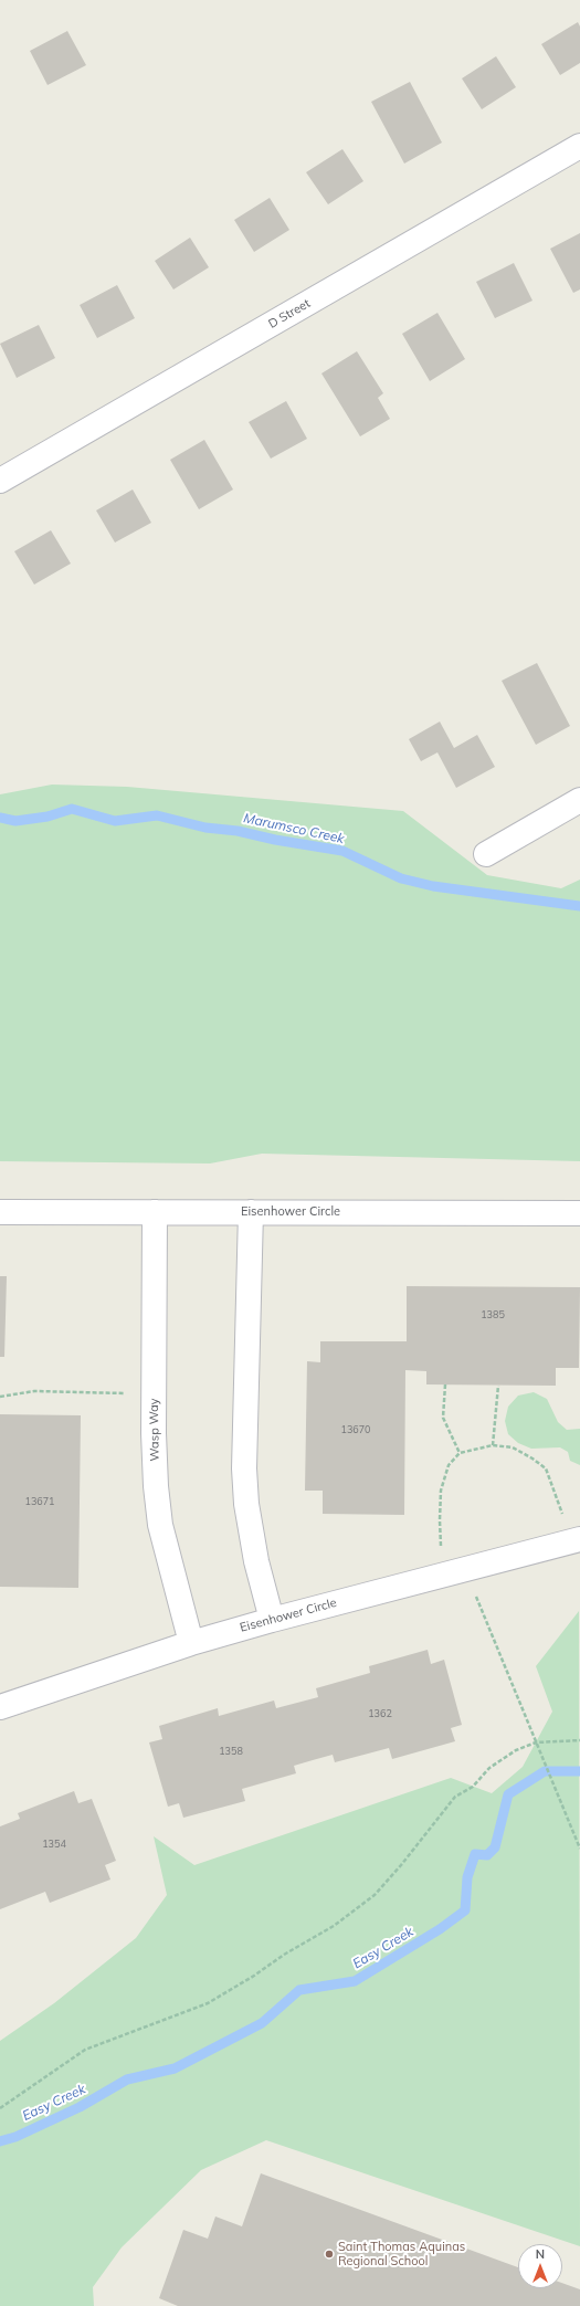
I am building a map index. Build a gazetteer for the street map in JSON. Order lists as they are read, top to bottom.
{
  "streets": {
    "street": ["D Street", "Eisenhower Circle", "Wasp Way"]
  },
  "crossings": [
    ["Eisenhower Circle", "Wasp Way"]
  ],
  "water": ["Marumsco Creek", "Easy Creek"],
  "places": ["Saint Thomas Aquinas Regional School"],
  "house_numbers": [
    "1385",
    "13670",
    "13671",
    "1362",
    "1358",
    "1354"
  ],
  "north": "top"
}
